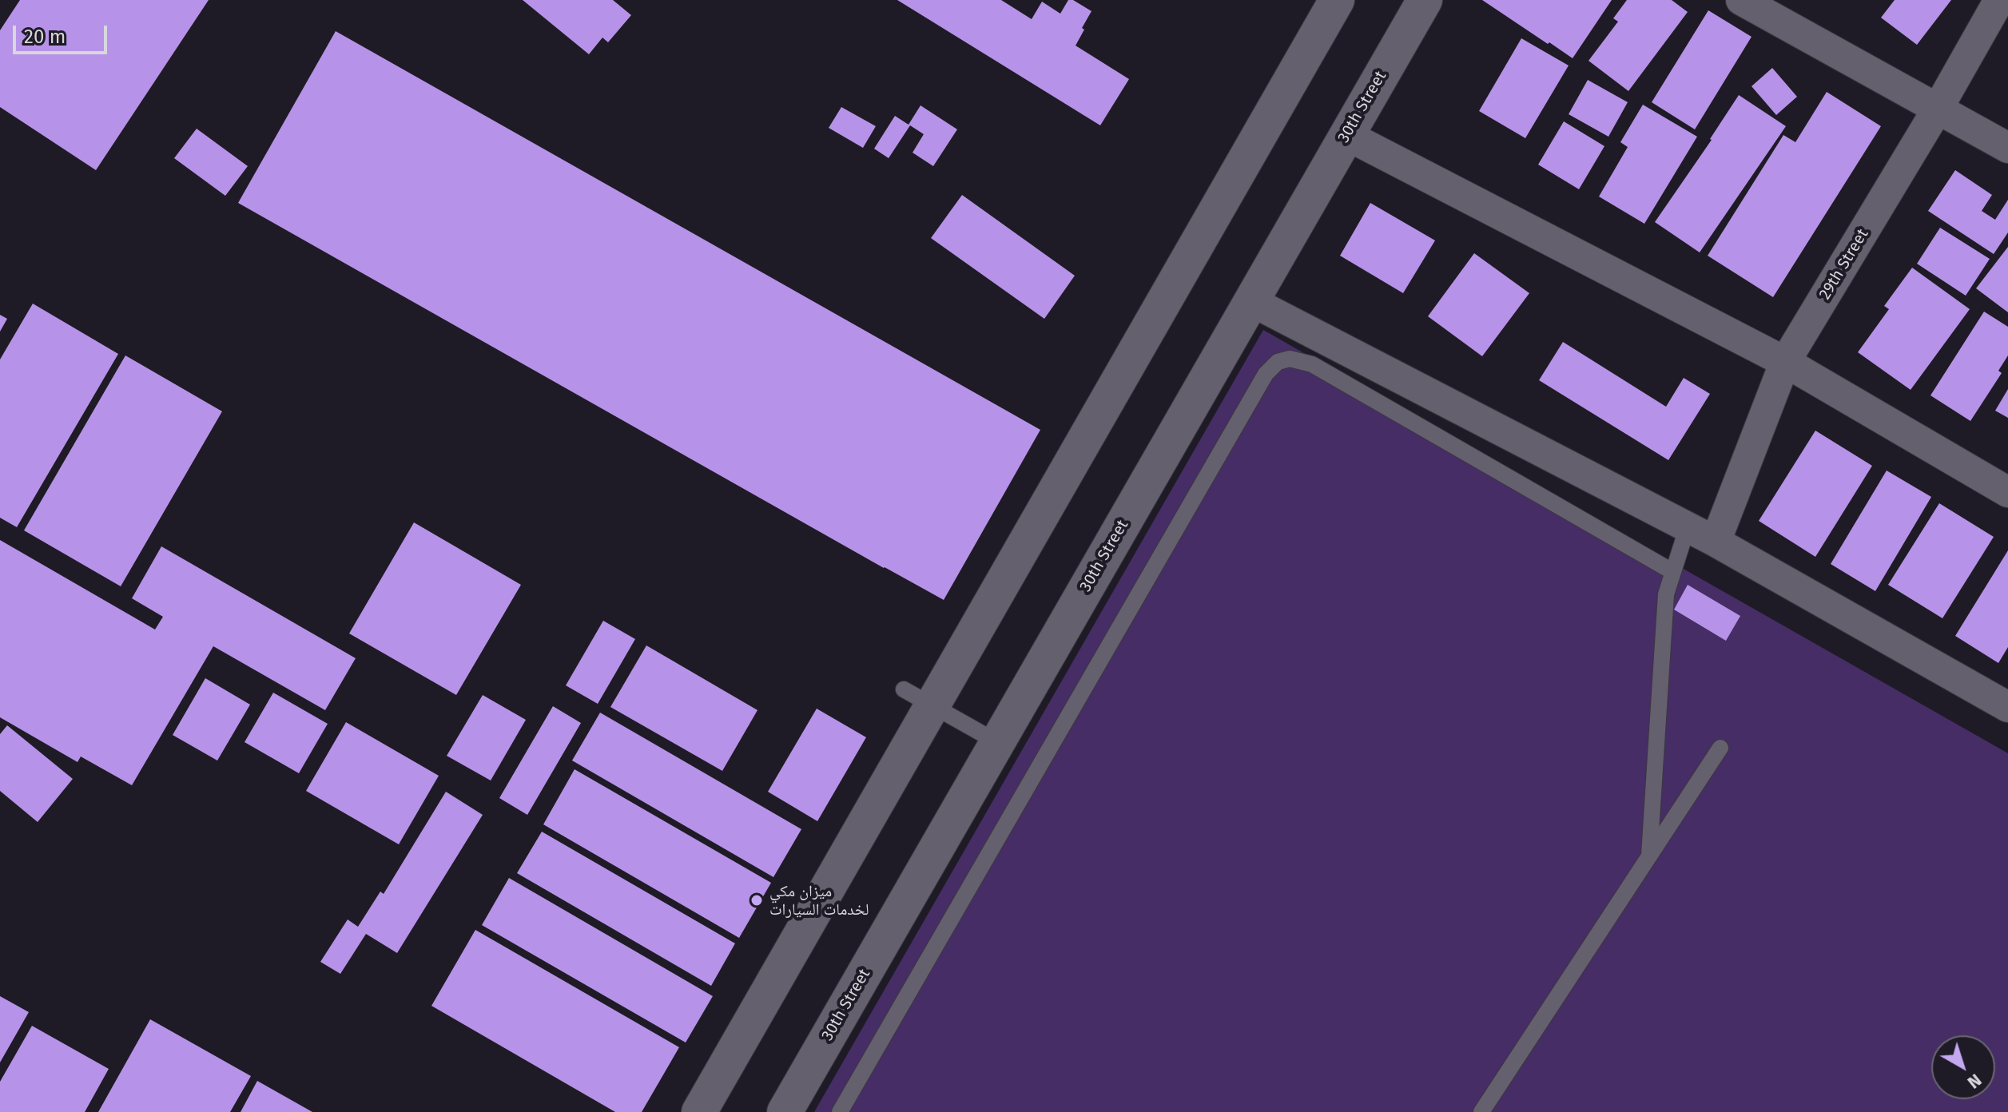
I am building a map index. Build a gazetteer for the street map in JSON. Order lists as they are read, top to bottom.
{
  "streets": {
    "street": ["30th Street", "29th Street"]
  },
  "places": ["ميزان مكي لخدمات السيارات"],
  "scale_bar": "20 m",
  "north": "bottom right"
}
